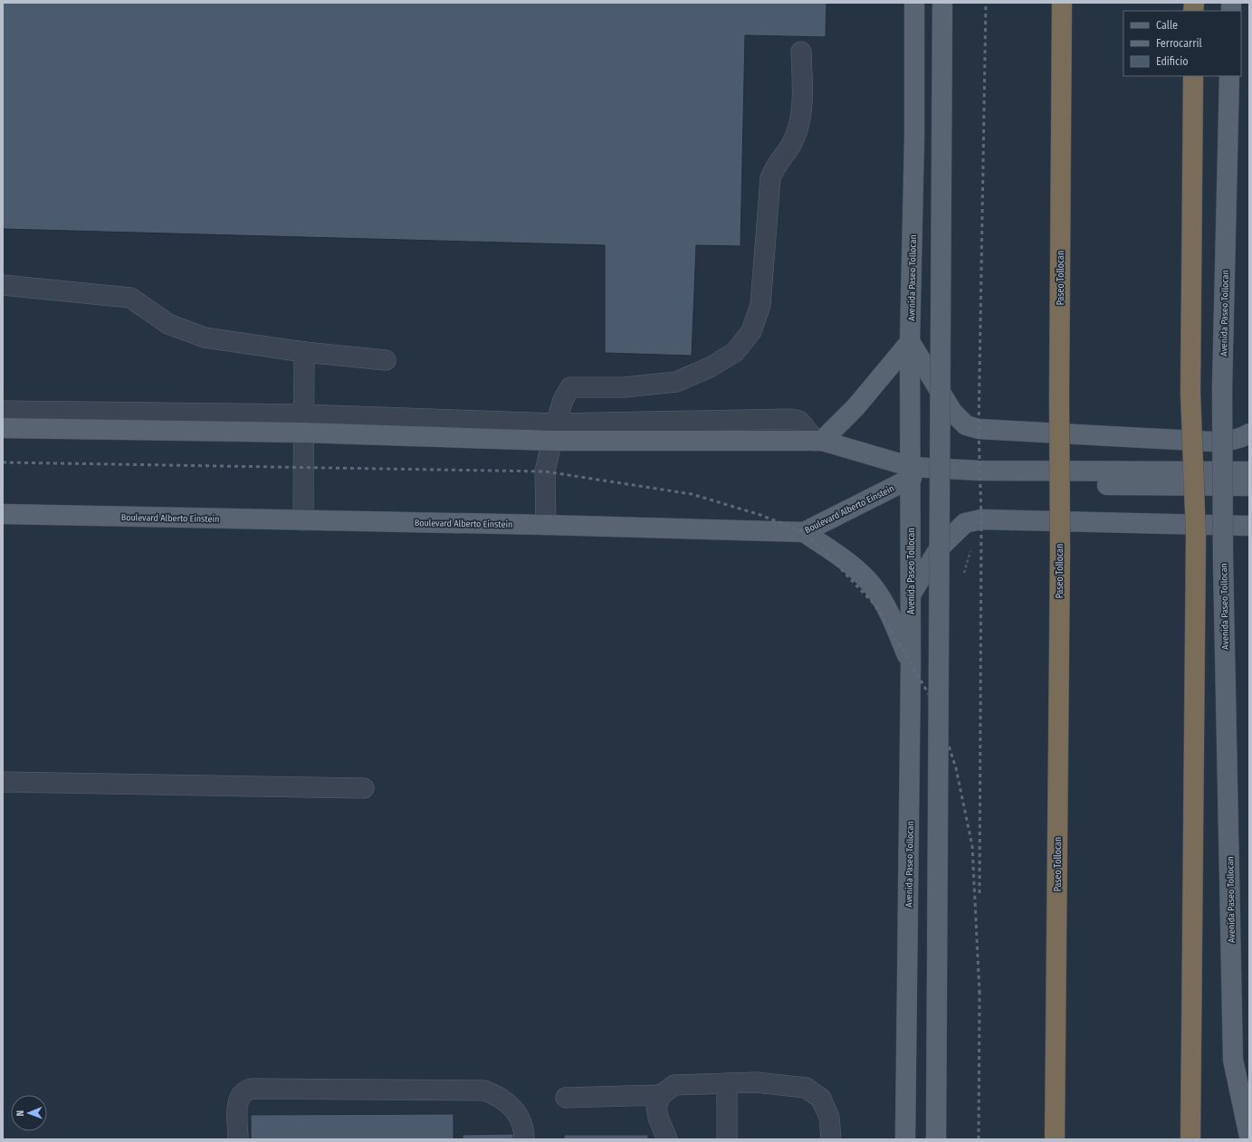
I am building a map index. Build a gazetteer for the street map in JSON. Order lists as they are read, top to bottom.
{
  "streets": {
    "highway": ["Paseo Tollocan"],
    "main road": ["Avenida Paseo Tollocan", "Boulevard Alberto Einstein"]
  },
  "crossings": [
    ["Avenida Paseo Tollocan", "Boulevard Alberto Einstein"]
  ],
  "legend": ["Calle", "Ferrocarril", "Edificio"],
  "north": "left"
}
